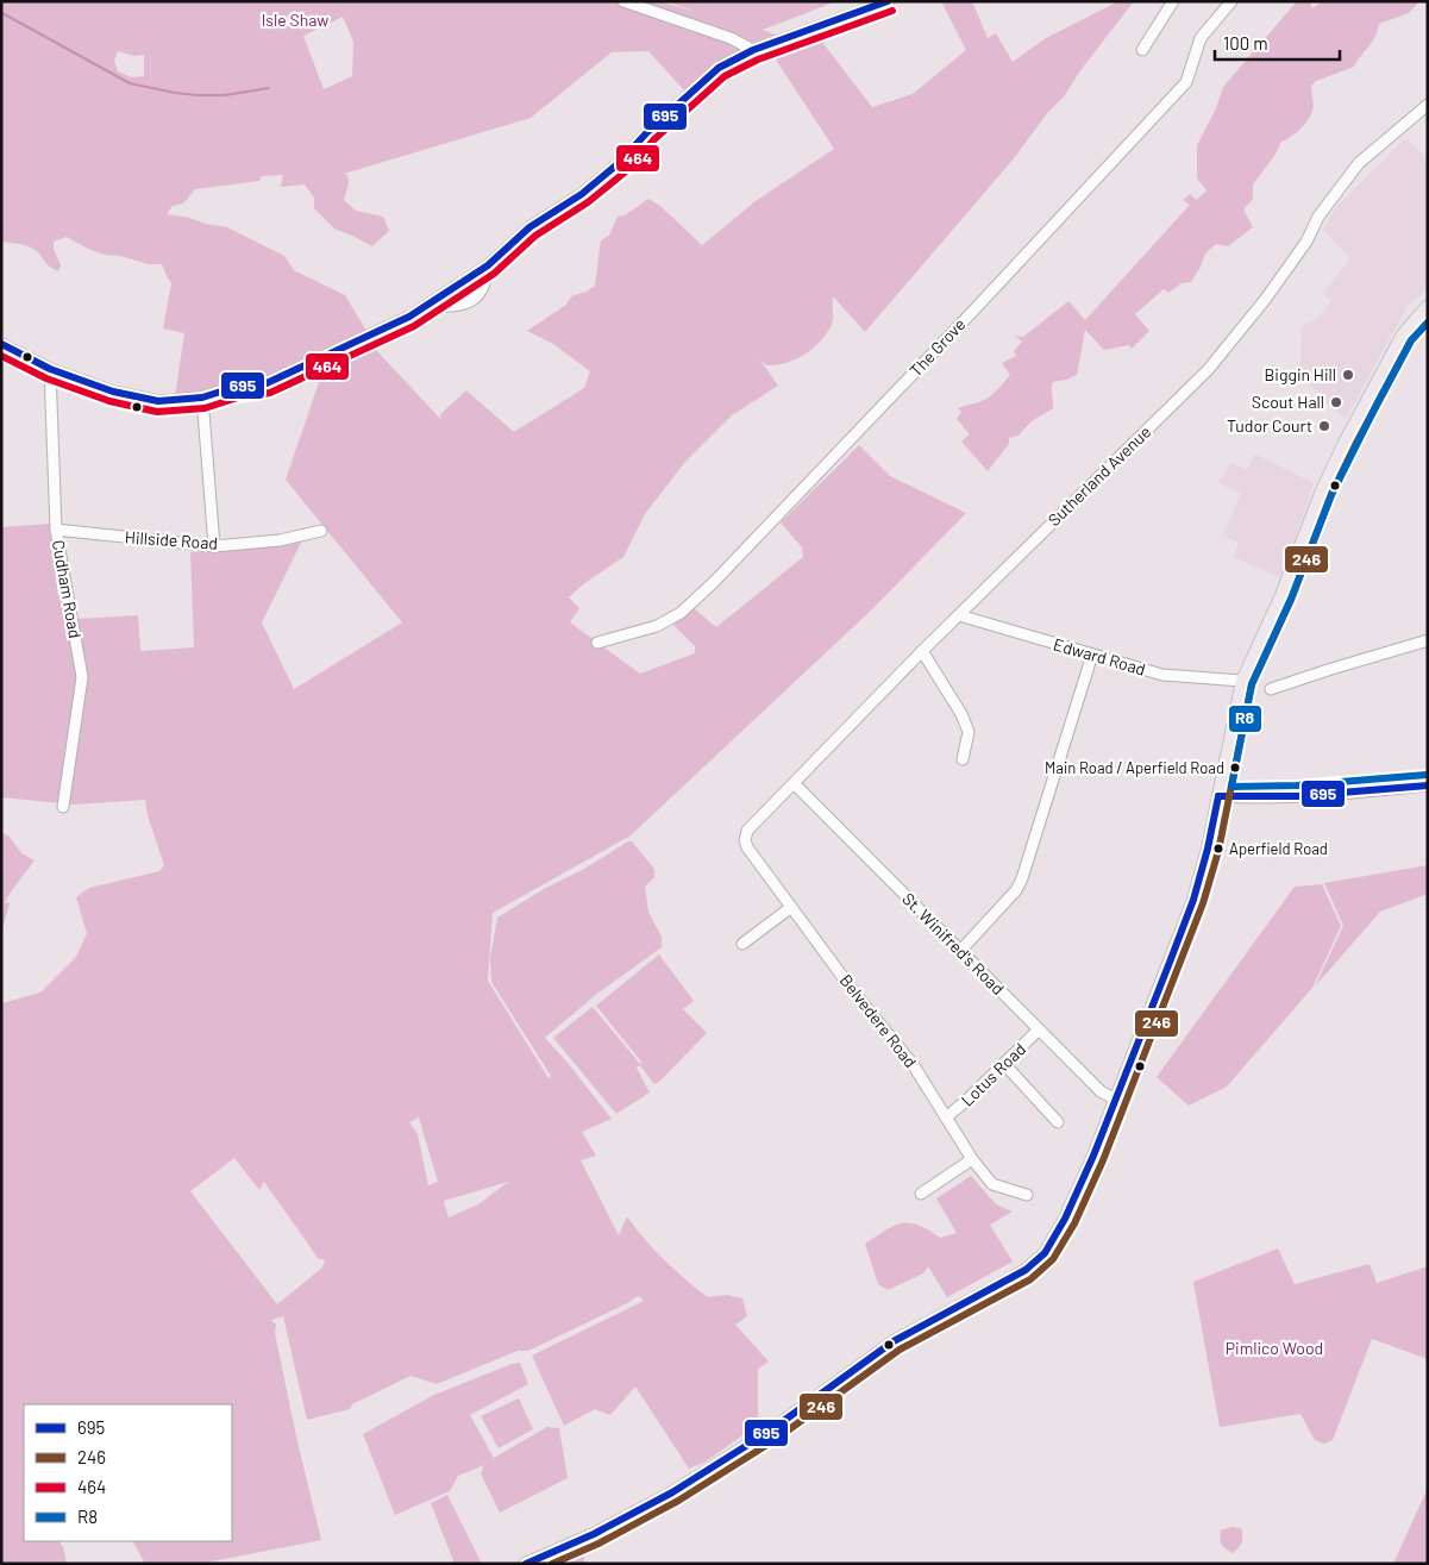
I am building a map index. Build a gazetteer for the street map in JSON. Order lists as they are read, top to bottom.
{
  "streets": {
    "street": [
      "The Grove",
      "Sutherland Avenue",
      "Hillside Road",
      "Cudham Road",
      "Edward Road",
      "St. Winifred's Road",
      "Belvedere Road",
      "Lotus Road"
    ]
  },
  "crossings": [
    ["Sutherland Avenue", "Edward Road"],
    ["Sutherland Avenue", "St. Winifred's Road"],
    ["Sutherland Avenue", "Belvedere Road"],
    ["Hillside Road", "Cudham Road"],
    ["St. Winifred's Road", "Lotus Road"],
    ["Belvedere Road", "Lotus Road"]
  ],
  "parks": ["Isle Shaw", "Pimlico Wood"],
  "places": [
    "Biggin Hill",
    "Scout Hall",
    "Tudor Court",
    "Main Road / Aperfield Road",
    "Aperfield Road"
  ],
  "lines": [
    "transit line 695",
    "transit line 464",
    "transit line 246",
    "transit line R8"
  ],
  "legend": [
    "695",
    "246",
    "464",
    "R8"
  ],
  "scale_bar": "100 m"
}
